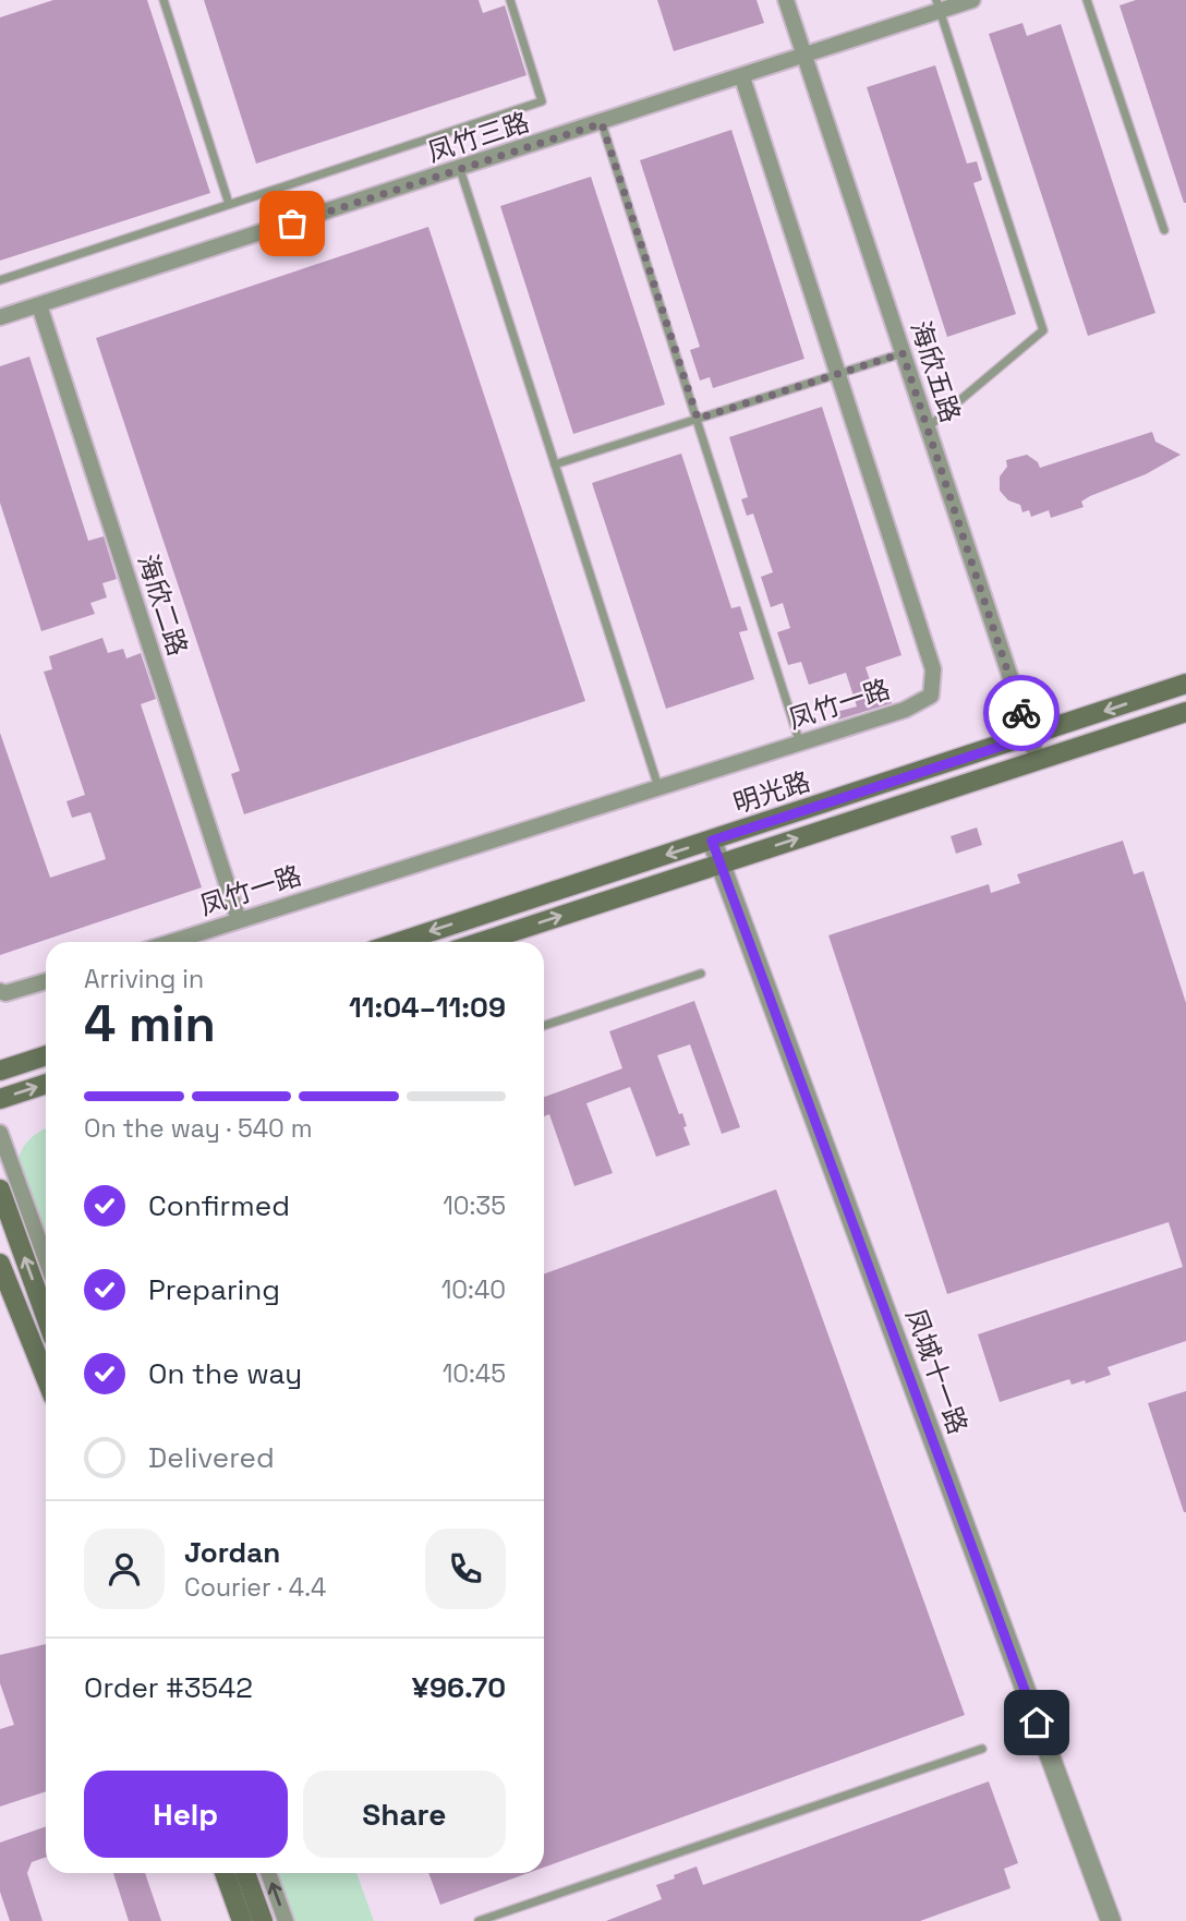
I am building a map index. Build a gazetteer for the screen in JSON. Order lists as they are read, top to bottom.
{
  "streets": {
    "main road": ["明光路"],
    "street": [
      "凤竹三路",
      "海欣五路",
      "海欣二路",
      "凤竹一路",
      "凤城十一路"
    ]
  },
  "crossings": [
    ["凤竹三路", "海欣五路"],
    ["凤竹三路", "海欣二路"],
    ["凤竹三路", "凤竹一路"],
    ["海欣五路", "明光路"],
    ["海欣二路", "凤竹一路"],
    ["明光路", "凤城十一路"]
  ],
  "page": {
    "heading": ["4 min", "Arriving in", "11:04–11:09"],
    "panel": [
      "Jordan",
      "Courier · 4.4",
      "Order #3542",
      "¥96.70"
    ],
    "bar": "On the way · 540 m",
    "list": [
      ["Confirmed", "10:35"],
      ["Preparing", "10:40"],
      ["On the way", "10:45"],
      "Delivered"
    ],
    "buttons": ["Help", "Share"]
  }
}
